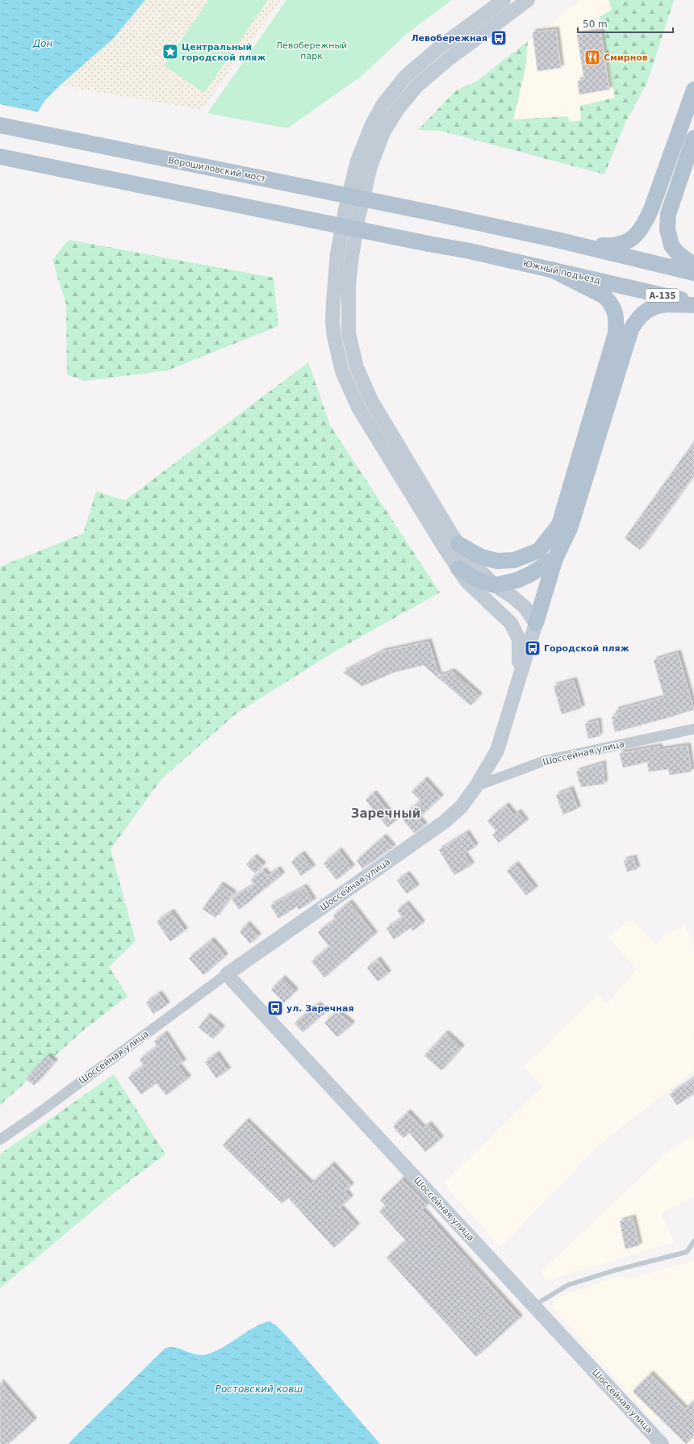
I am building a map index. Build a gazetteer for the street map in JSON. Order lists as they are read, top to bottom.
{
  "streets": {
    "main road": [
      "Ворошиловский мост",
      "Южный подъезд",
      "А-135",
      "Шоссейная улица"
    ]
  },
  "districts": ["Заречный"],
  "water": ["Дон", "Ростовский ковш"],
  "parks": ["Левобережный парк"],
  "places": {
    "bus stop": ["Левобережная", "Городской пляж", "ул. Заречная"],
    "place": ["Центральный городской пляж"],
    "restaurant": ["Смирнов"]
  },
  "scale_bar": "50 m"
}
